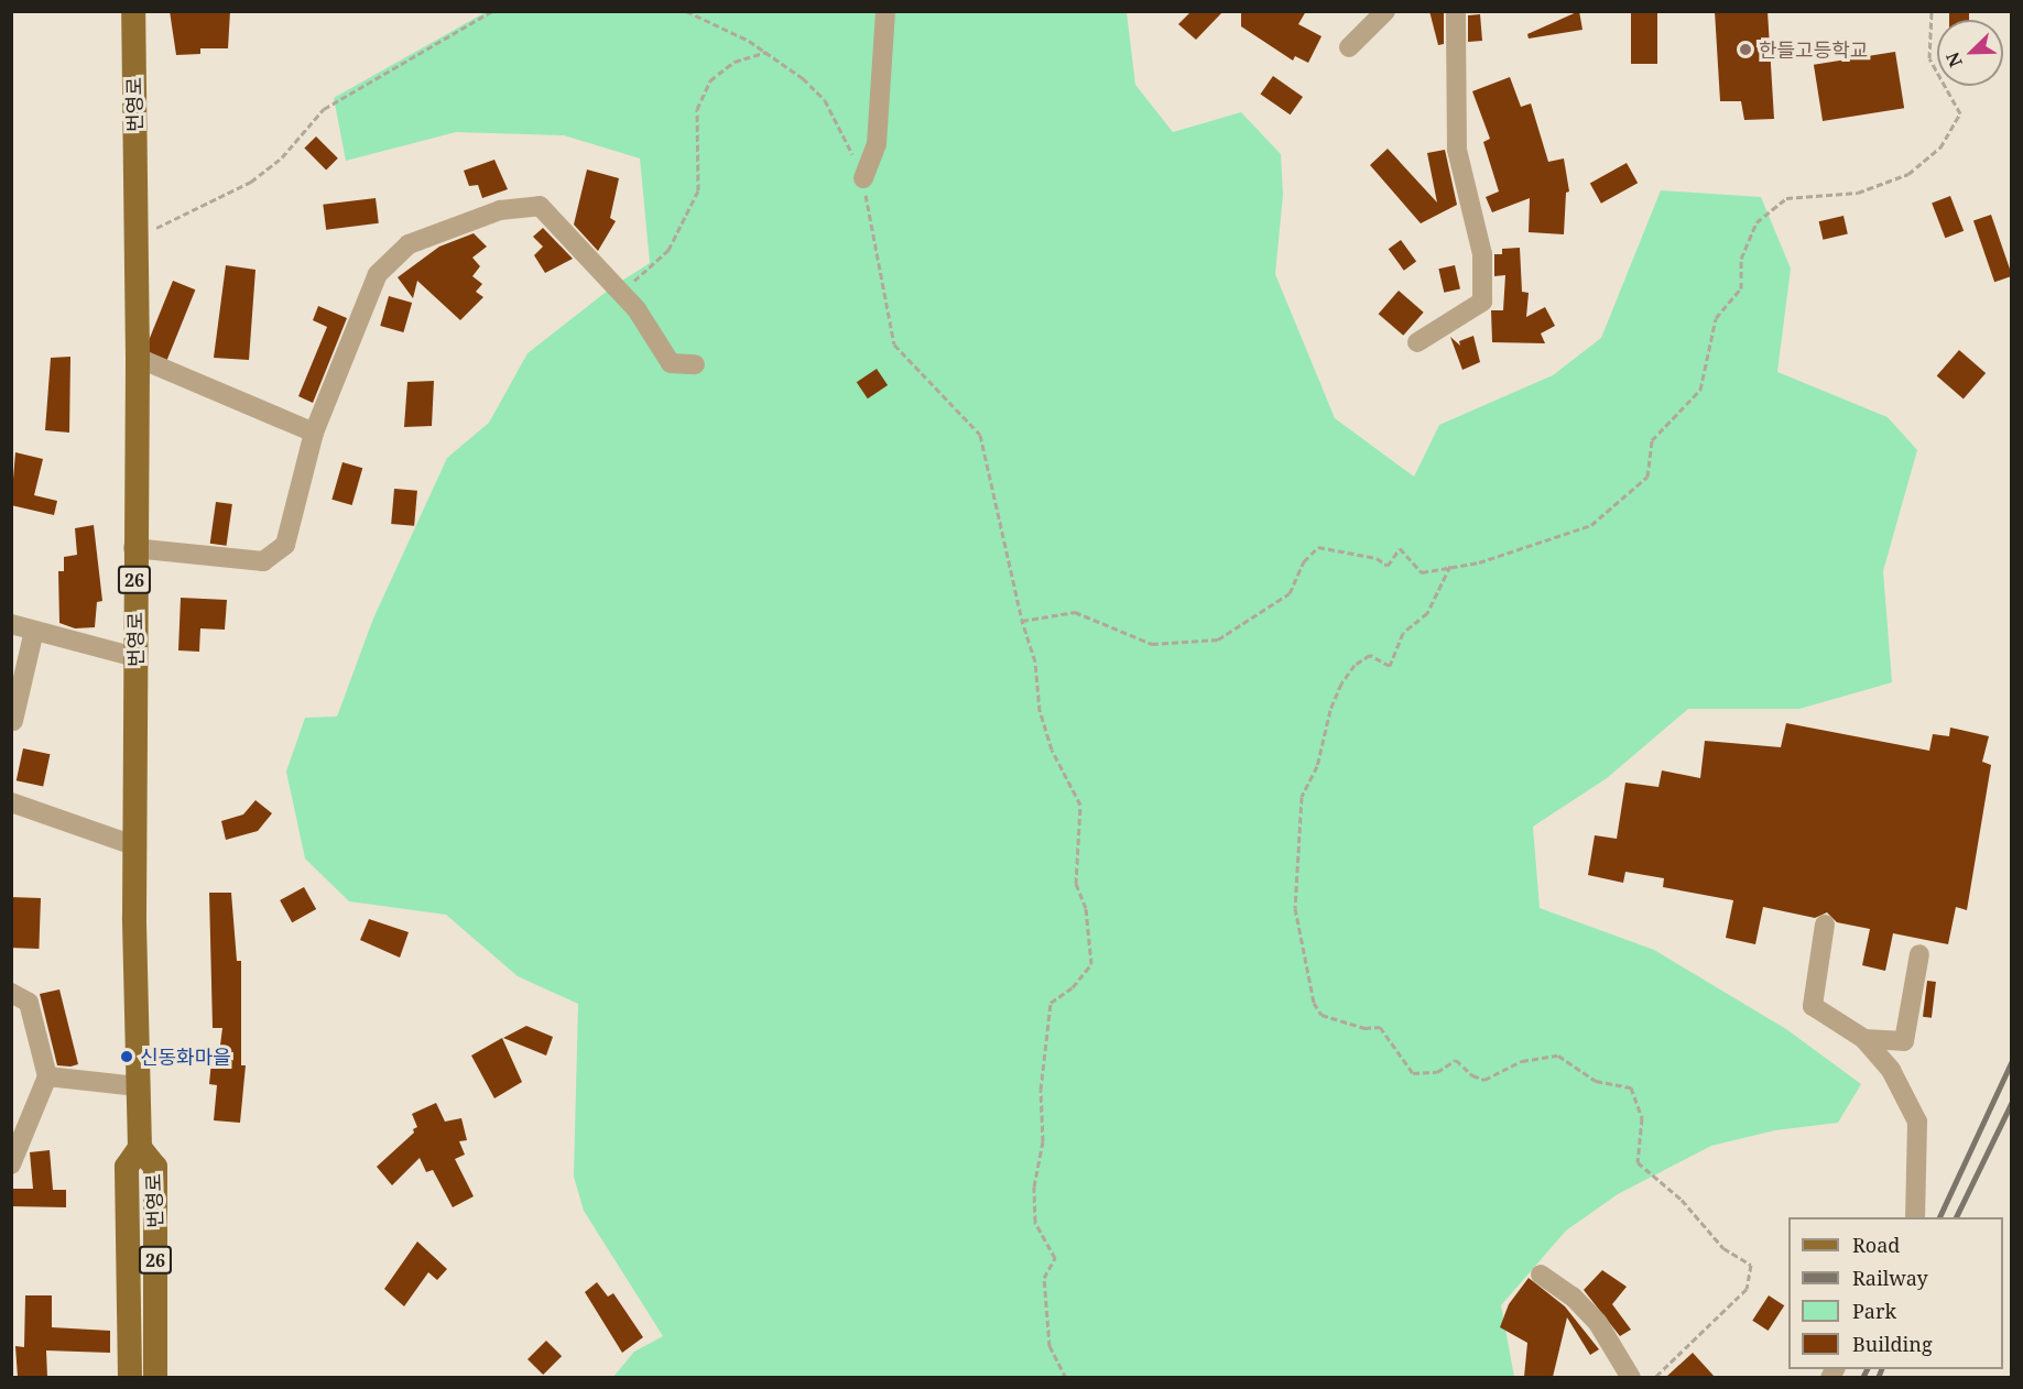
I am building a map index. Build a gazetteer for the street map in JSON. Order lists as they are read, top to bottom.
{
  "streets": {
    "main road": ["번영로", "26"]
  },
  "places": ["한들고등학교", "신동화마을"],
  "legend": [
    "Road",
    "Railway",
    "Park",
    "Building"
  ],
  "north": "bottom left"
}
